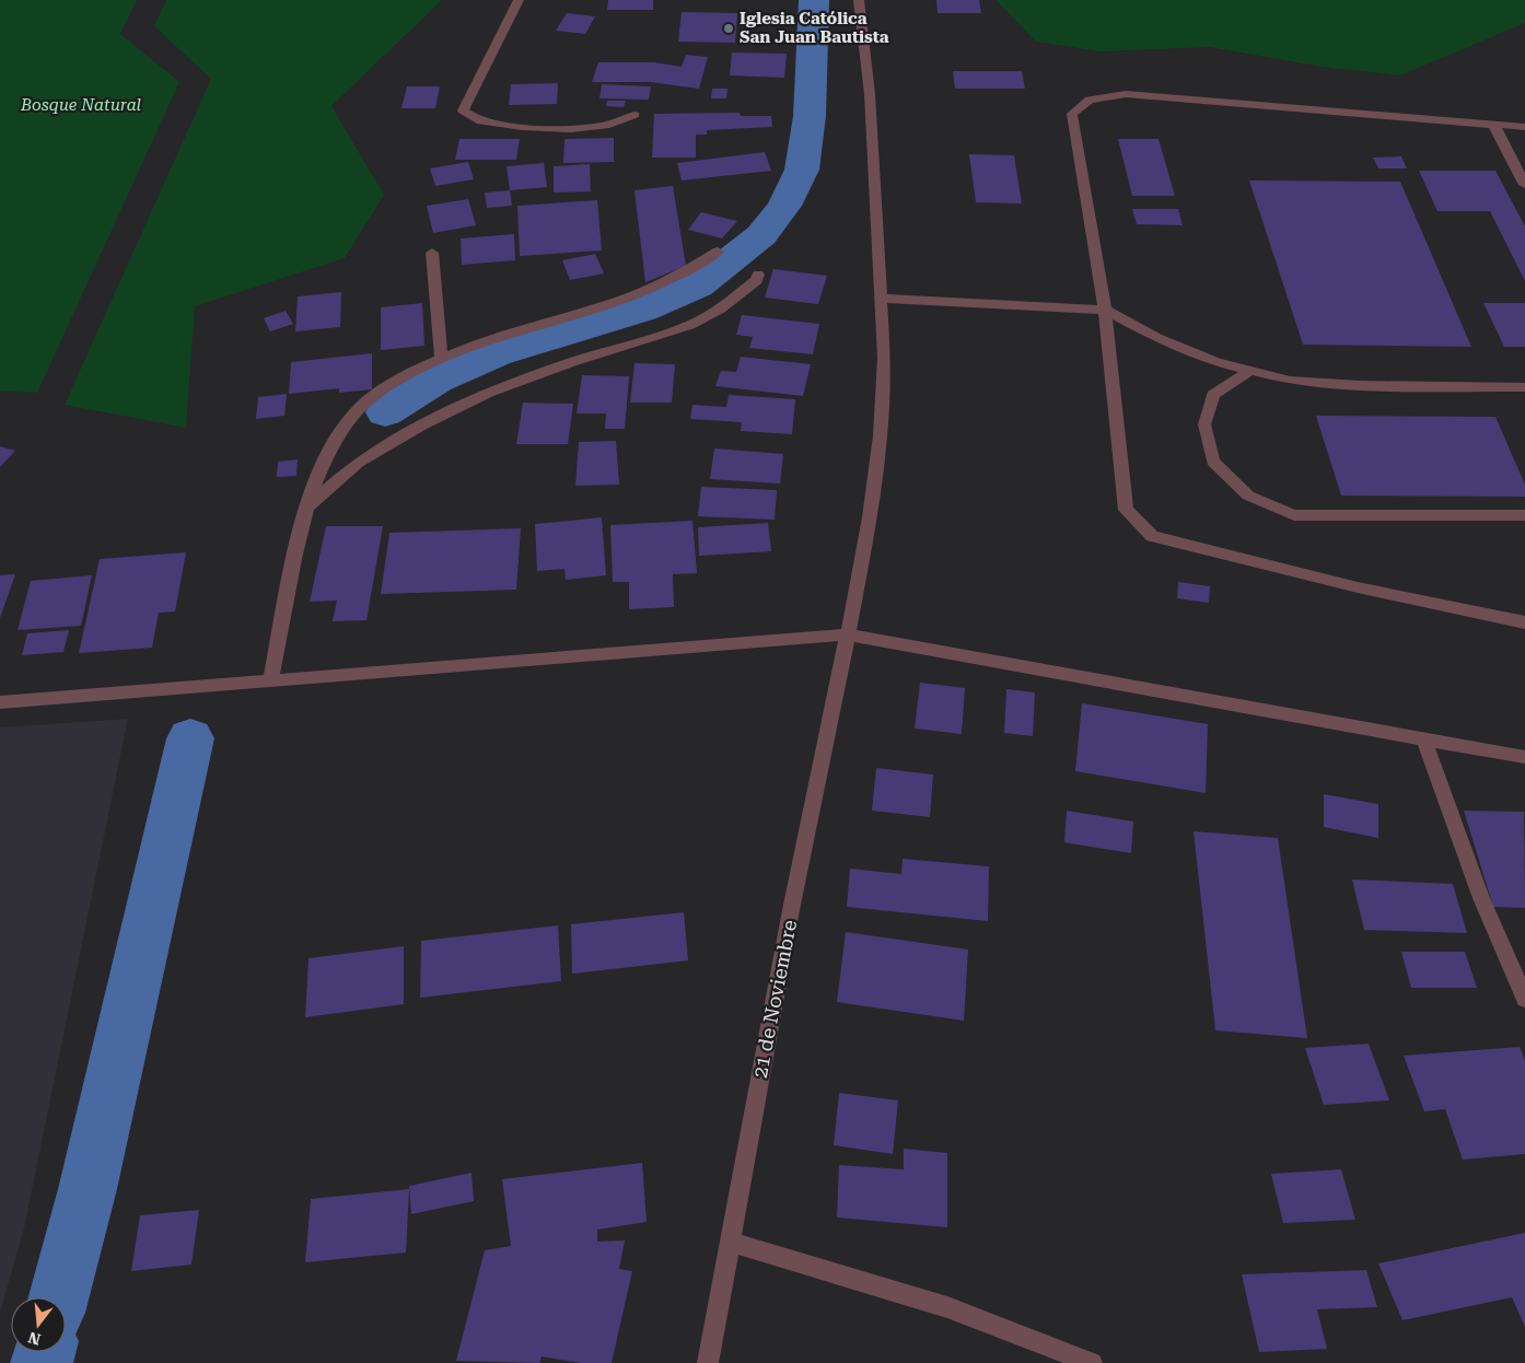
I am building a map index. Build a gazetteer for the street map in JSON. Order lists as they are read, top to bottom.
{
  "streets": {
    "street": ["21 de Noviembre"]
  },
  "parks": ["Bosque Natural"],
  "places": ["Iglesia Católica San Juan Bautista"],
  "north": "bottom"
}
